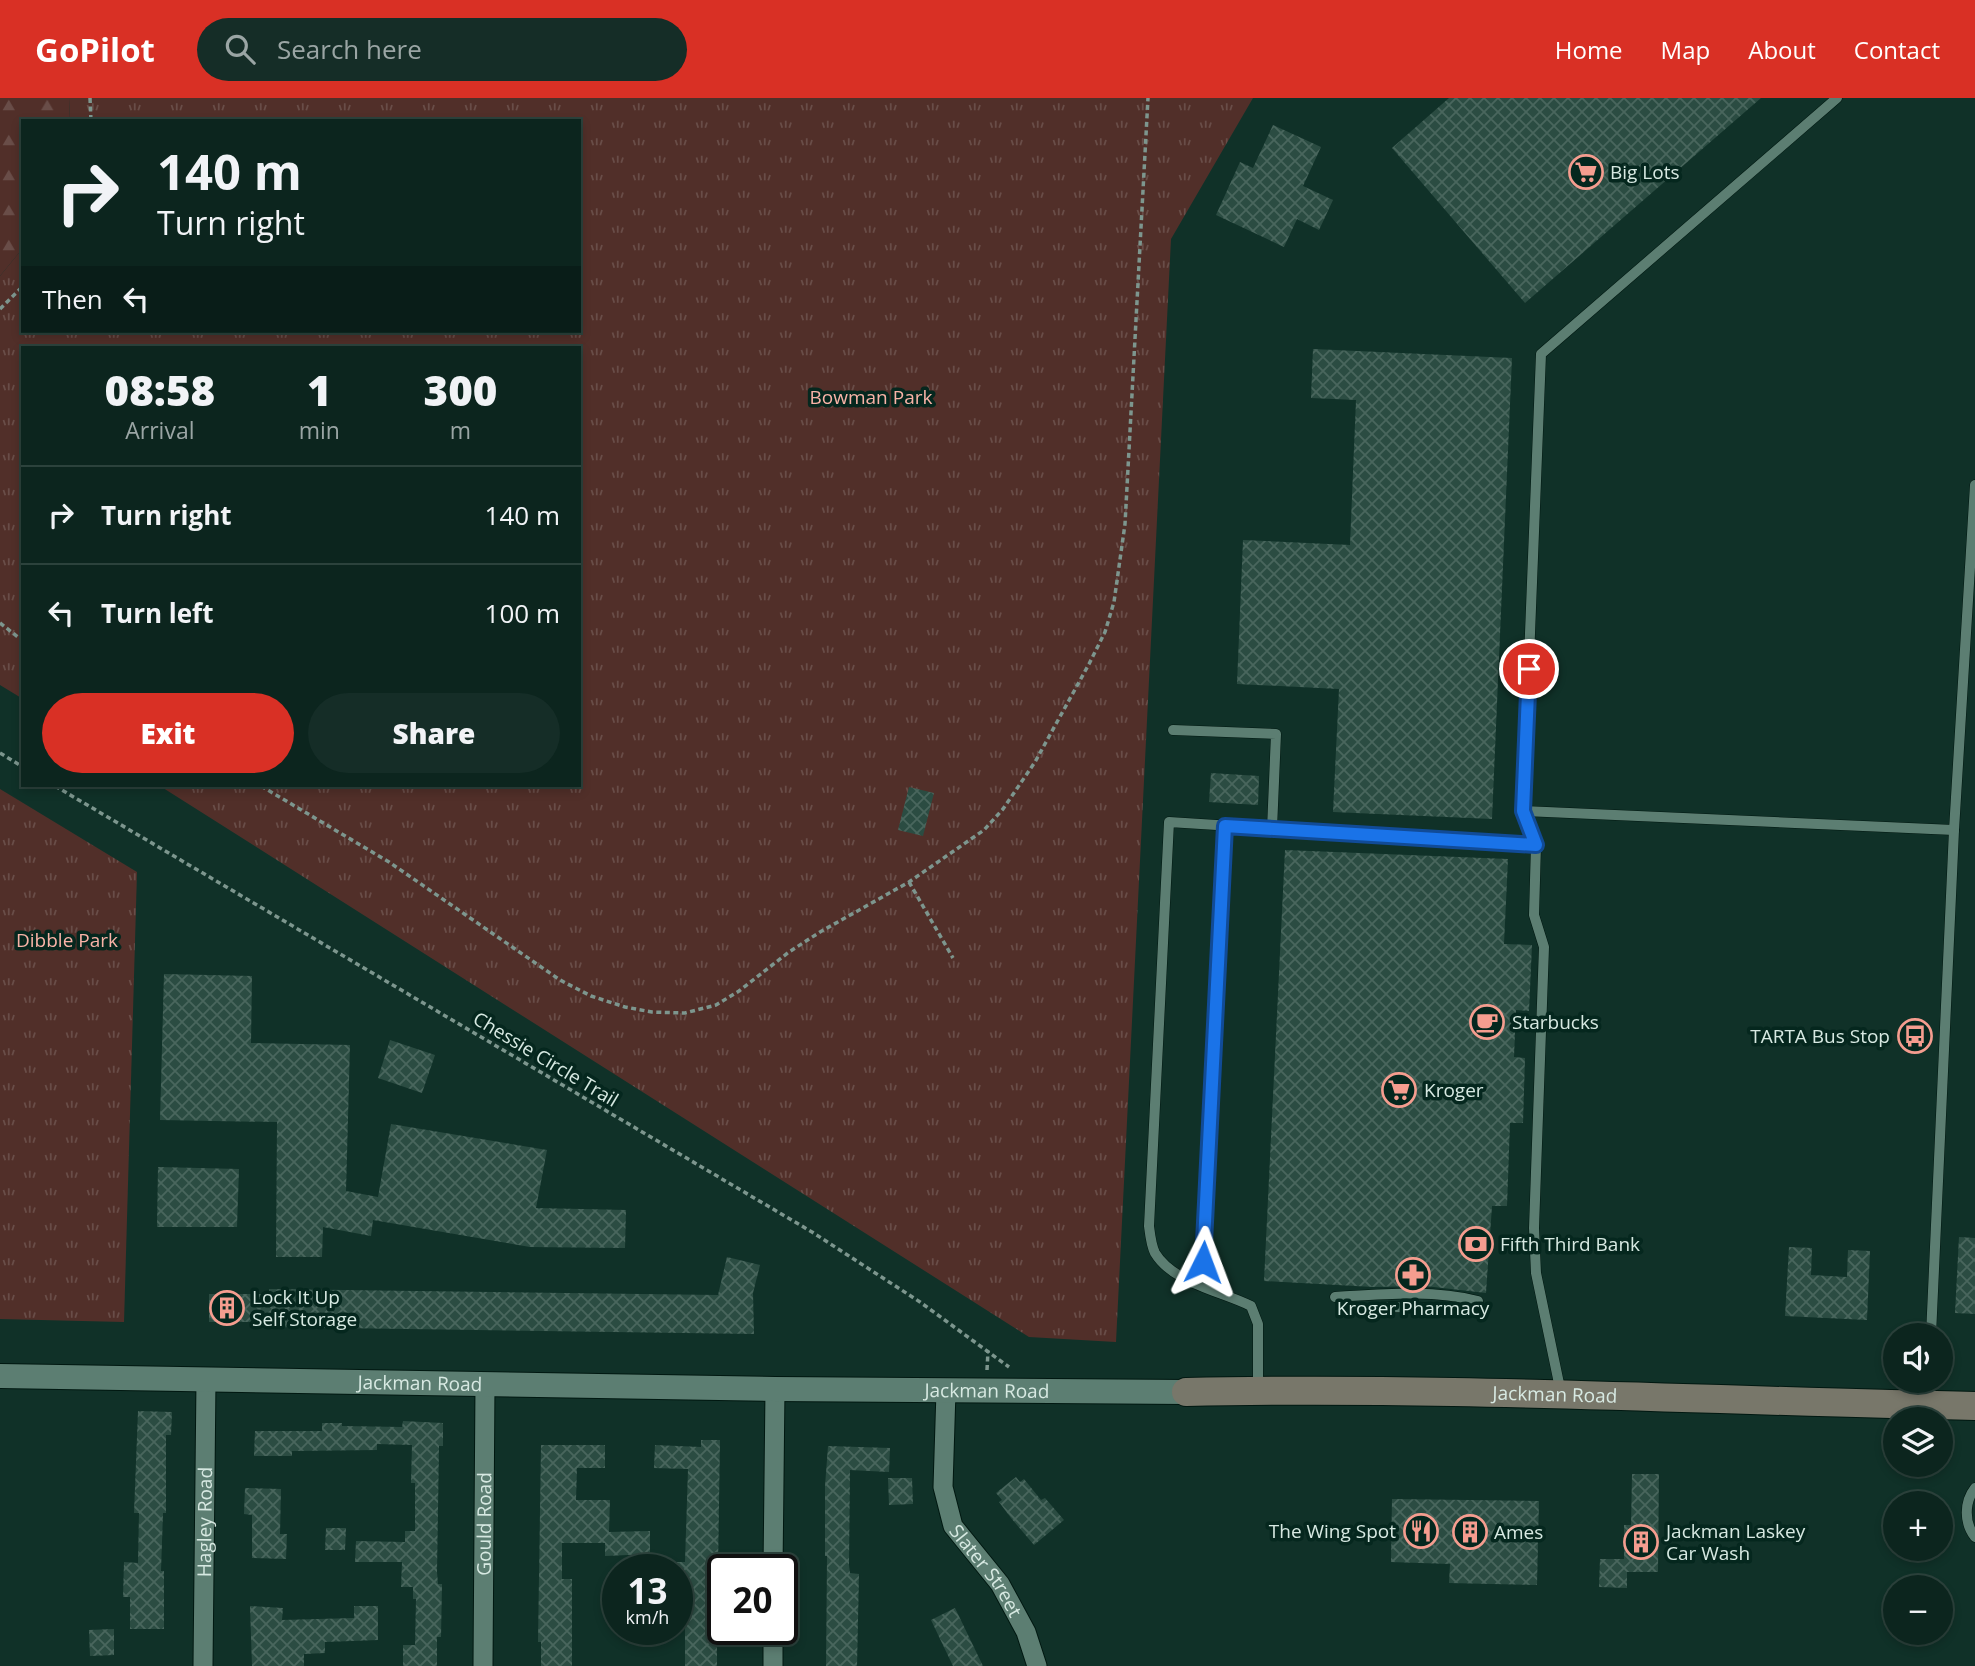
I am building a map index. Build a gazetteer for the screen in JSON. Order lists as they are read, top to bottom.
{
  "streets": {
    "main road": ["Jackman Road"],
    "street": ["Hagley Road", "Gould Road", "Slater Street"],
    "path": ["Chessie Circle Trail"]
  },
  "crossings": [
    ["Jackman Road", "Hagley Road"],
    ["Jackman Road", "Gould Road"],
    ["Jackman Road", "Slater Street"]
  ],
  "parks": ["Bowman Park", "Dibble Park"],
  "places": {
    "supermarket": ["Big Lots", "Kroger"],
    "cafe": ["Starbucks"],
    "bus stop": ["TARTA Bus Stop"],
    "bank": ["Fifth Third Bank"],
    "pharmacy": ["Kroger Pharmacy"],
    "building": ["Lock It Up Self Storage", "Ames", "Jackman Laskey Car Wash"],
    "restaurant": ["The Wing Spot"]
  },
  "page": {
    "header": "GoPilot",
    "search": "Search here",
    "nav": [
      "Home",
      "Map",
      "About",
      "Contact"
    ],
    "turn": ["140 m", "Turn right"],
    "then": "Then",
    "eta": [
      "08:58",
      "Arrival",
      "1",
      "min",
      "300",
      "m"
    ],
    "list": [
      {
        "name": "Turn right",
        "value": "140 m"
      },
      {
        "name": "Turn left",
        "value": "100 m"
      }
    ],
    "buttons": ["Exit", "Share"],
    "map_buttons": ["+", "−"],
    "speed": "13 km/h",
    "limit": "20"
  }
}
